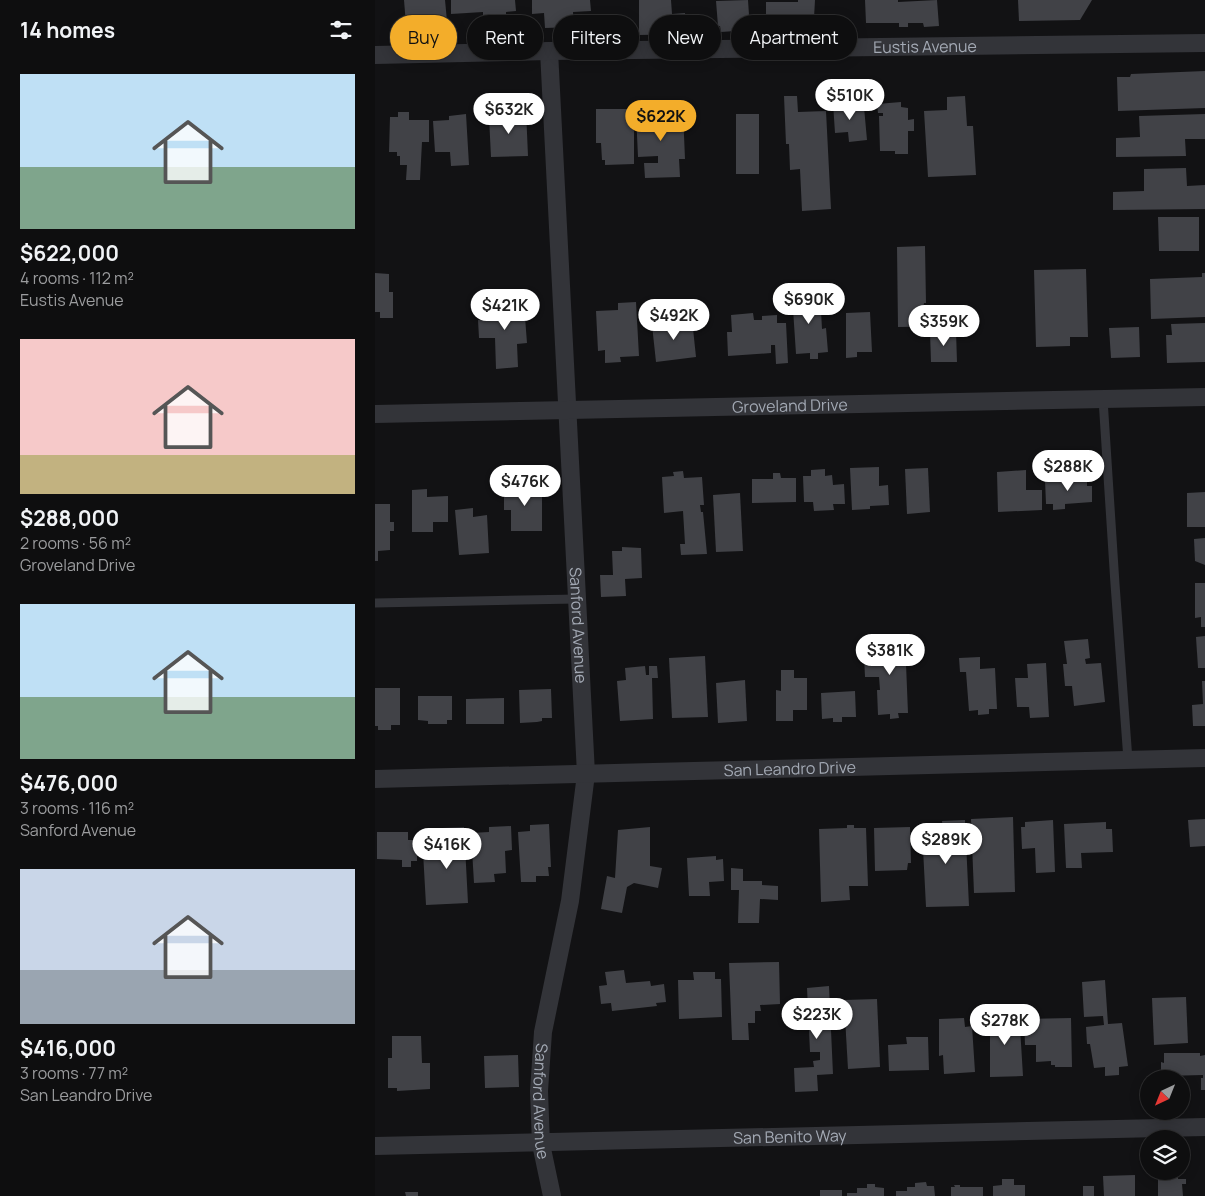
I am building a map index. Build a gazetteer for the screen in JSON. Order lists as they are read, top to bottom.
{
  "streets": {
    "street": [
      "Eustis Avenue",
      "Groveland Drive",
      "Sanford Avenue",
      "San Leandro Drive",
      "San Benito Way"
    ]
  },
  "crossings": [
    ["Eustis Avenue", "Sanford Avenue"],
    ["Groveland Drive", "Sanford Avenue"],
    ["Sanford Avenue", "San Leandro Drive"],
    ["Sanford Avenue", "San Benito Way"]
  ],
  "north": "bottom left",
  "page": {
    "heading": "14 homes",
    "chip": [
      "Buy",
      "Rent",
      "Filters",
      "New",
      "Apartment"
    ],
    "list": [
      {
        "name": "$622,000",
        "note": "4 rooms · 112 m² · Eustis Avenue"
      },
      {
        "name": "$288,000",
        "note": "2 rooms · 56 m² · Groveland Drive"
      },
      {
        "name": "$476,000",
        "note": "3 rooms · 116 m² · Sanford Avenue"
      },
      {
        "name": "$416,000",
        "note": "3 rooms · 77 m² · San Leandro Drive"
      }
    ],
    "price": [
      "$510K",
      "$632K",
      "$622K",
      "$690K",
      "$421K",
      "$492K",
      "$359K",
      "$288K",
      "$476K",
      "$381K",
      "$289K",
      "$416K",
      "$223K",
      "$278K"
    ]
  }
}
